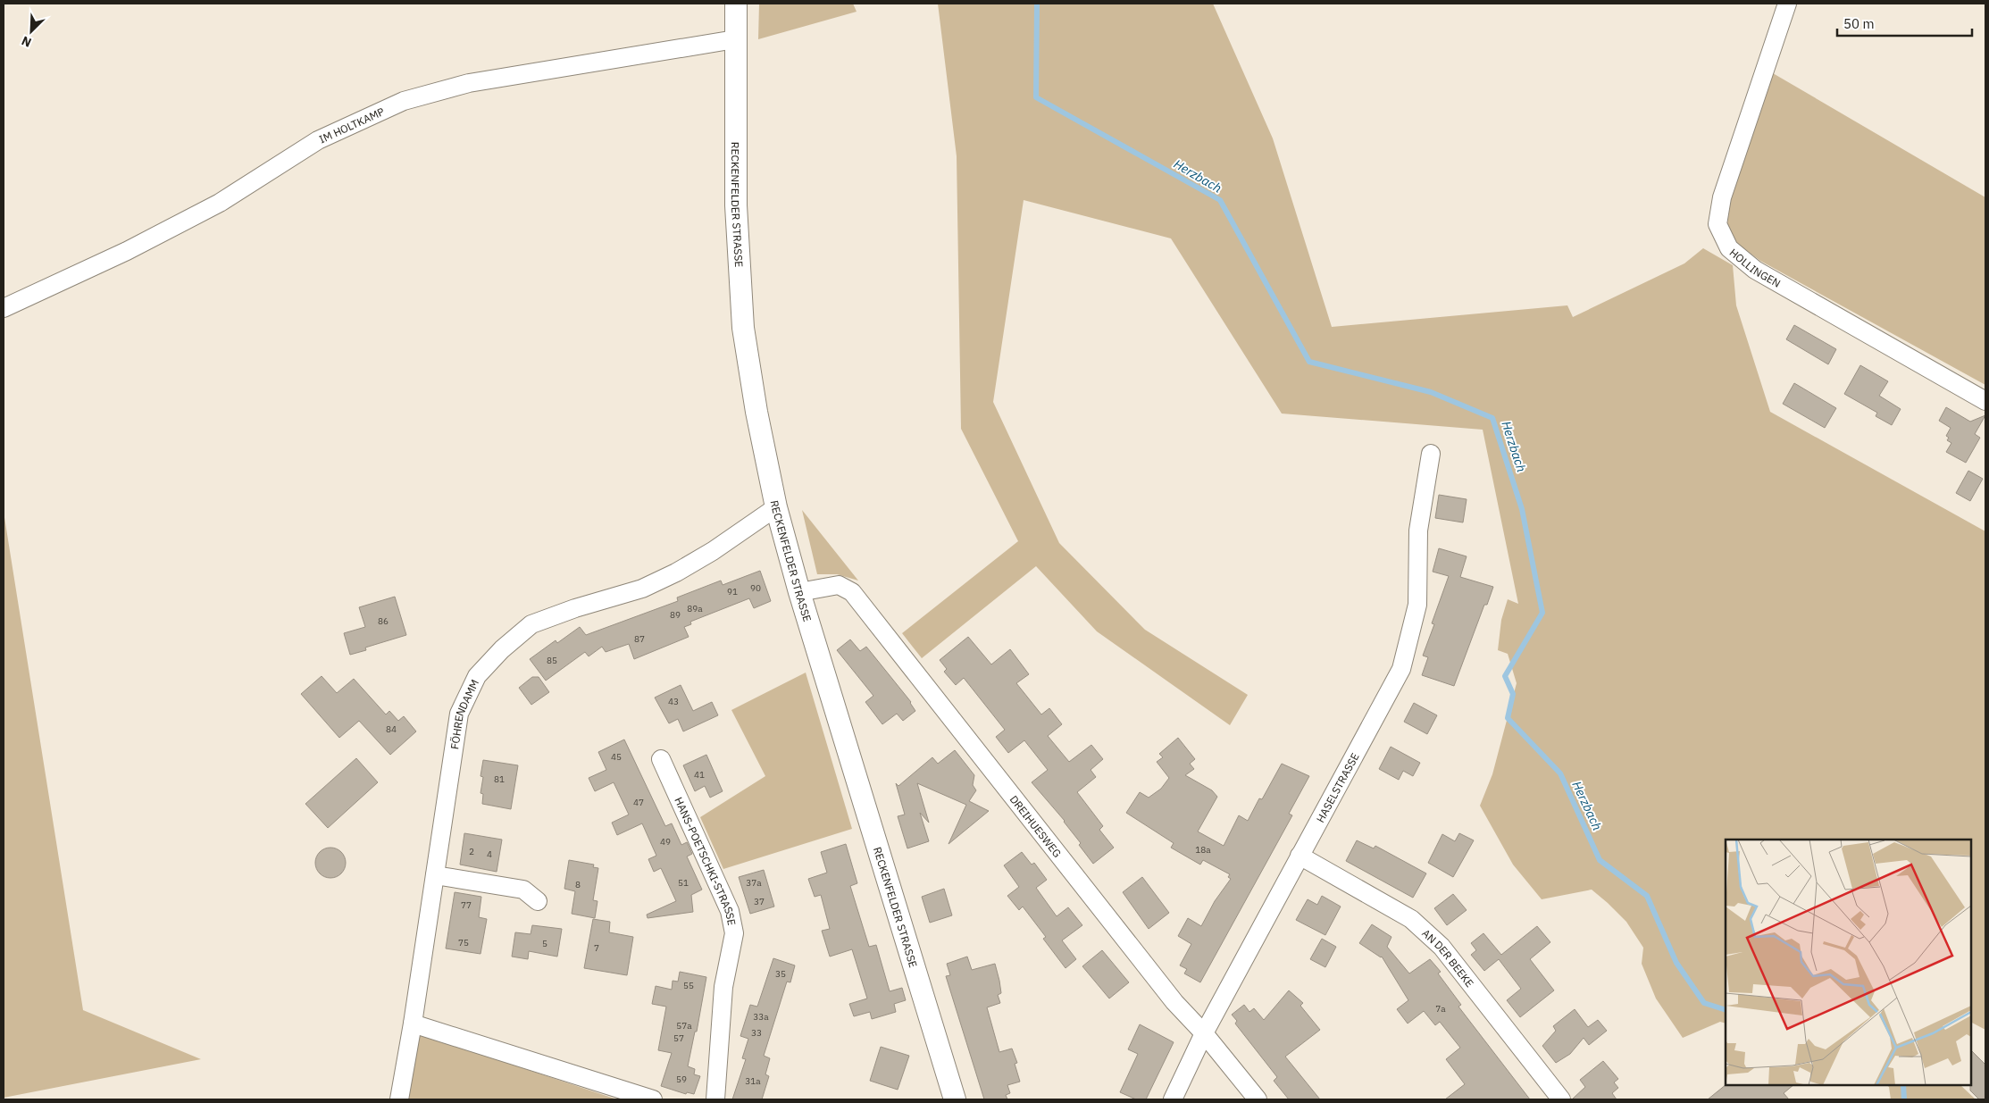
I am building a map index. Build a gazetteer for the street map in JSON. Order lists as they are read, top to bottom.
{
  "streets": {
    "street": [
      "IM HOLTKAMP",
      "RECKENFELDER STRASSE",
      "HOLLINGEN",
      "FÖHRENDAMM",
      "HASELSTRASSE",
      "DREIHUESWEG",
      "HANS-POETSCHKI-STRASSE",
      "AN DER BEEKE"
    ]
  },
  "crossings": [
    ["IM HOLTKAMP", "RECKENFELDER STRASSE"],
    ["RECKENFELDER STRASSE", "FÖHRENDAMM"],
    ["RECKENFELDER STRASSE", "DREIHUESWEG"],
    ["HASELSTRASSE", "DREIHUESWEG"],
    ["HASELSTRASSE", "AN DER BEEKE"]
  ],
  "water": ["Herzbach"],
  "house_numbers": [
    "90",
    "91",
    "89a",
    "89",
    "86",
    "87",
    "85",
    "43",
    "84",
    "45",
    "41",
    "81",
    "47",
    "49",
    "18a",
    "2",
    "4",
    "51",
    "37a",
    "8",
    "37",
    "77",
    "75",
    "5",
    "7",
    "35",
    "55",
    "7a",
    "33a",
    "57a",
    "33",
    "57",
    "59",
    "31a"
  ],
  "scale_bar": "50 m",
  "north": "bottom left"
}
